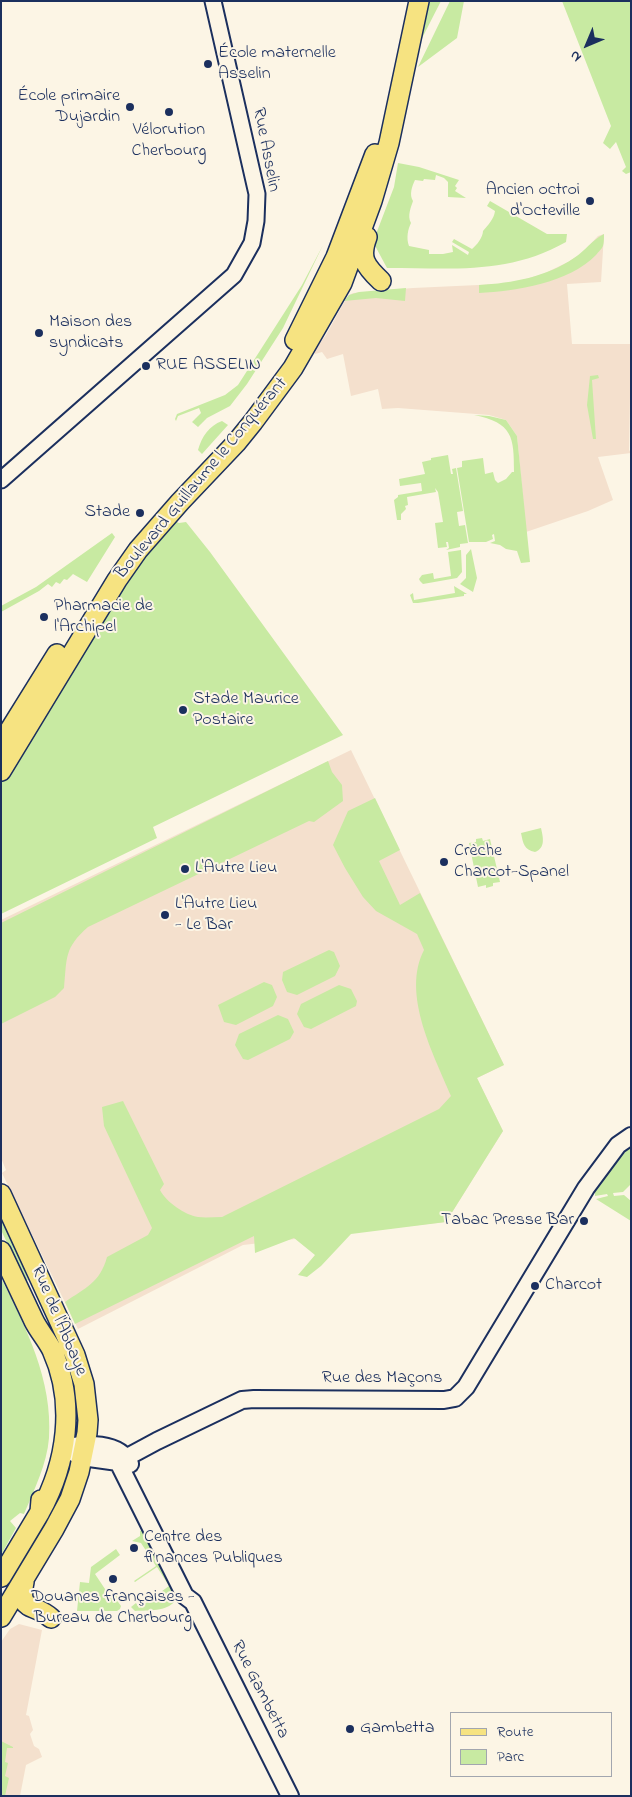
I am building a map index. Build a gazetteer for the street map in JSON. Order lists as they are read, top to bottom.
{
  "streets": {
    "main road": [
      "Boulevard Guillaume le Conquérant",
      "Rue de l'Abbaye",
      "Rue des Maçons",
      "Rue Gambetta"
    ],
    "street": ["Rue Asselin"]
  },
  "crossings": [
    ["Rue des Maçons", "Rue Gambetta"]
  ],
  "places": [
    "École maternelle Asselin",
    "École primaire Dujardin",
    "Vélorution Cherbourg",
    "Ancien octroi d'Octeville",
    "Maison des syndicats",
    "RUE ASSELIN",
    "Stade",
    "Pharmacie de l'Archipel",
    "Stade Maurice Postaire",
    "Crèche Charcot-Spanel",
    "L'Autre Lieu",
    "L'Autre Lieu - Le Bar",
    "Tabac Presse Bar",
    "Charcot",
    "Centre des finances Publiques",
    "Douanes françaises - Bureau de Cherbourg",
    "Gambetta"
  ],
  "legend": ["Route", "Parc"],
  "north": "bottom left"
}
